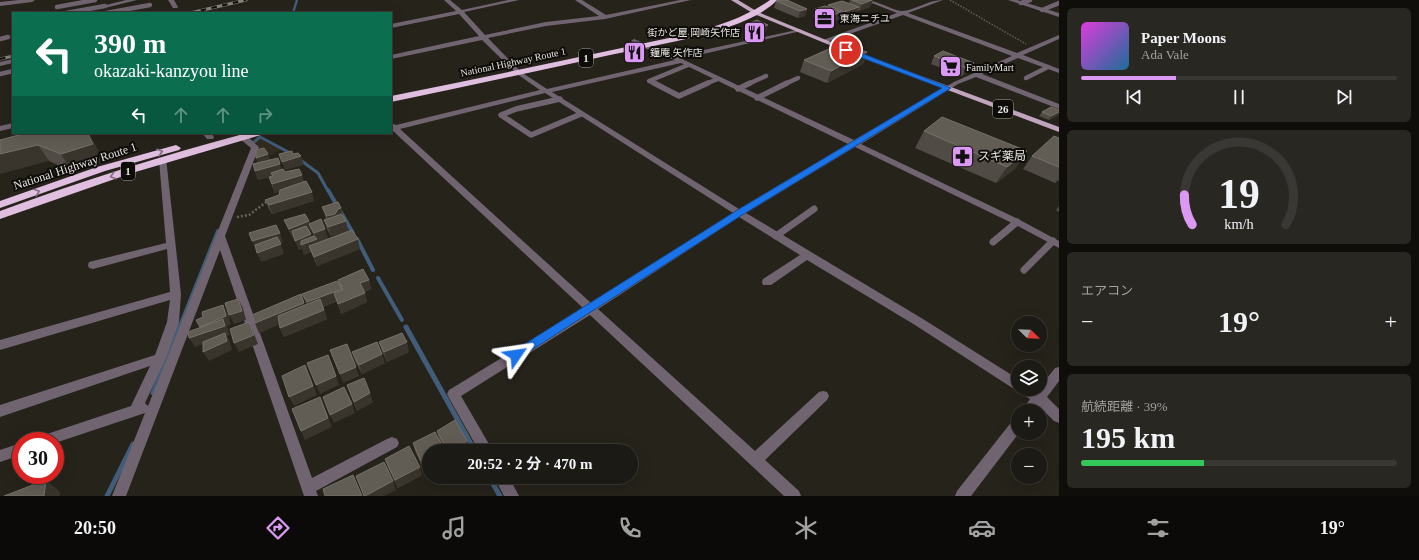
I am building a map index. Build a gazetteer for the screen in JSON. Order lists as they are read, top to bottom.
{
  "streets": {
    "highway": ["1", "National Highway Route 1"],
    "main road": ["26"]
  },
  "crossings": [
    ["National Highway Route 1", "26"]
  ],
  "places": {
    "office": ["東海ニチユ"],
    "restaurant": ["街かど屋 岡崎矢作店", "鐘庵 矢作店"],
    "supermarket": ["FamilyMart"],
    "pharmacy": ["スギ薬局"]
  },
  "north": "bottom right",
  "page": {
    "turn": ["390 m", "okazaki-kanzyou line"],
    "song": ["Paper Moons", "Ada Vale"],
    "tile": [
      "エアコン",
      ["航続距離 · 39%", "195 km"]
    ],
    "heat": ["−", "19°", "+"],
    "map_buttons": ["+", "−"],
    "limit": "30",
    "trip": "20:52 · 2 分 · 470 m",
    "tabs": ["20:50", "19°"],
    "gauge": ["19", "km/h"]
  }
}
